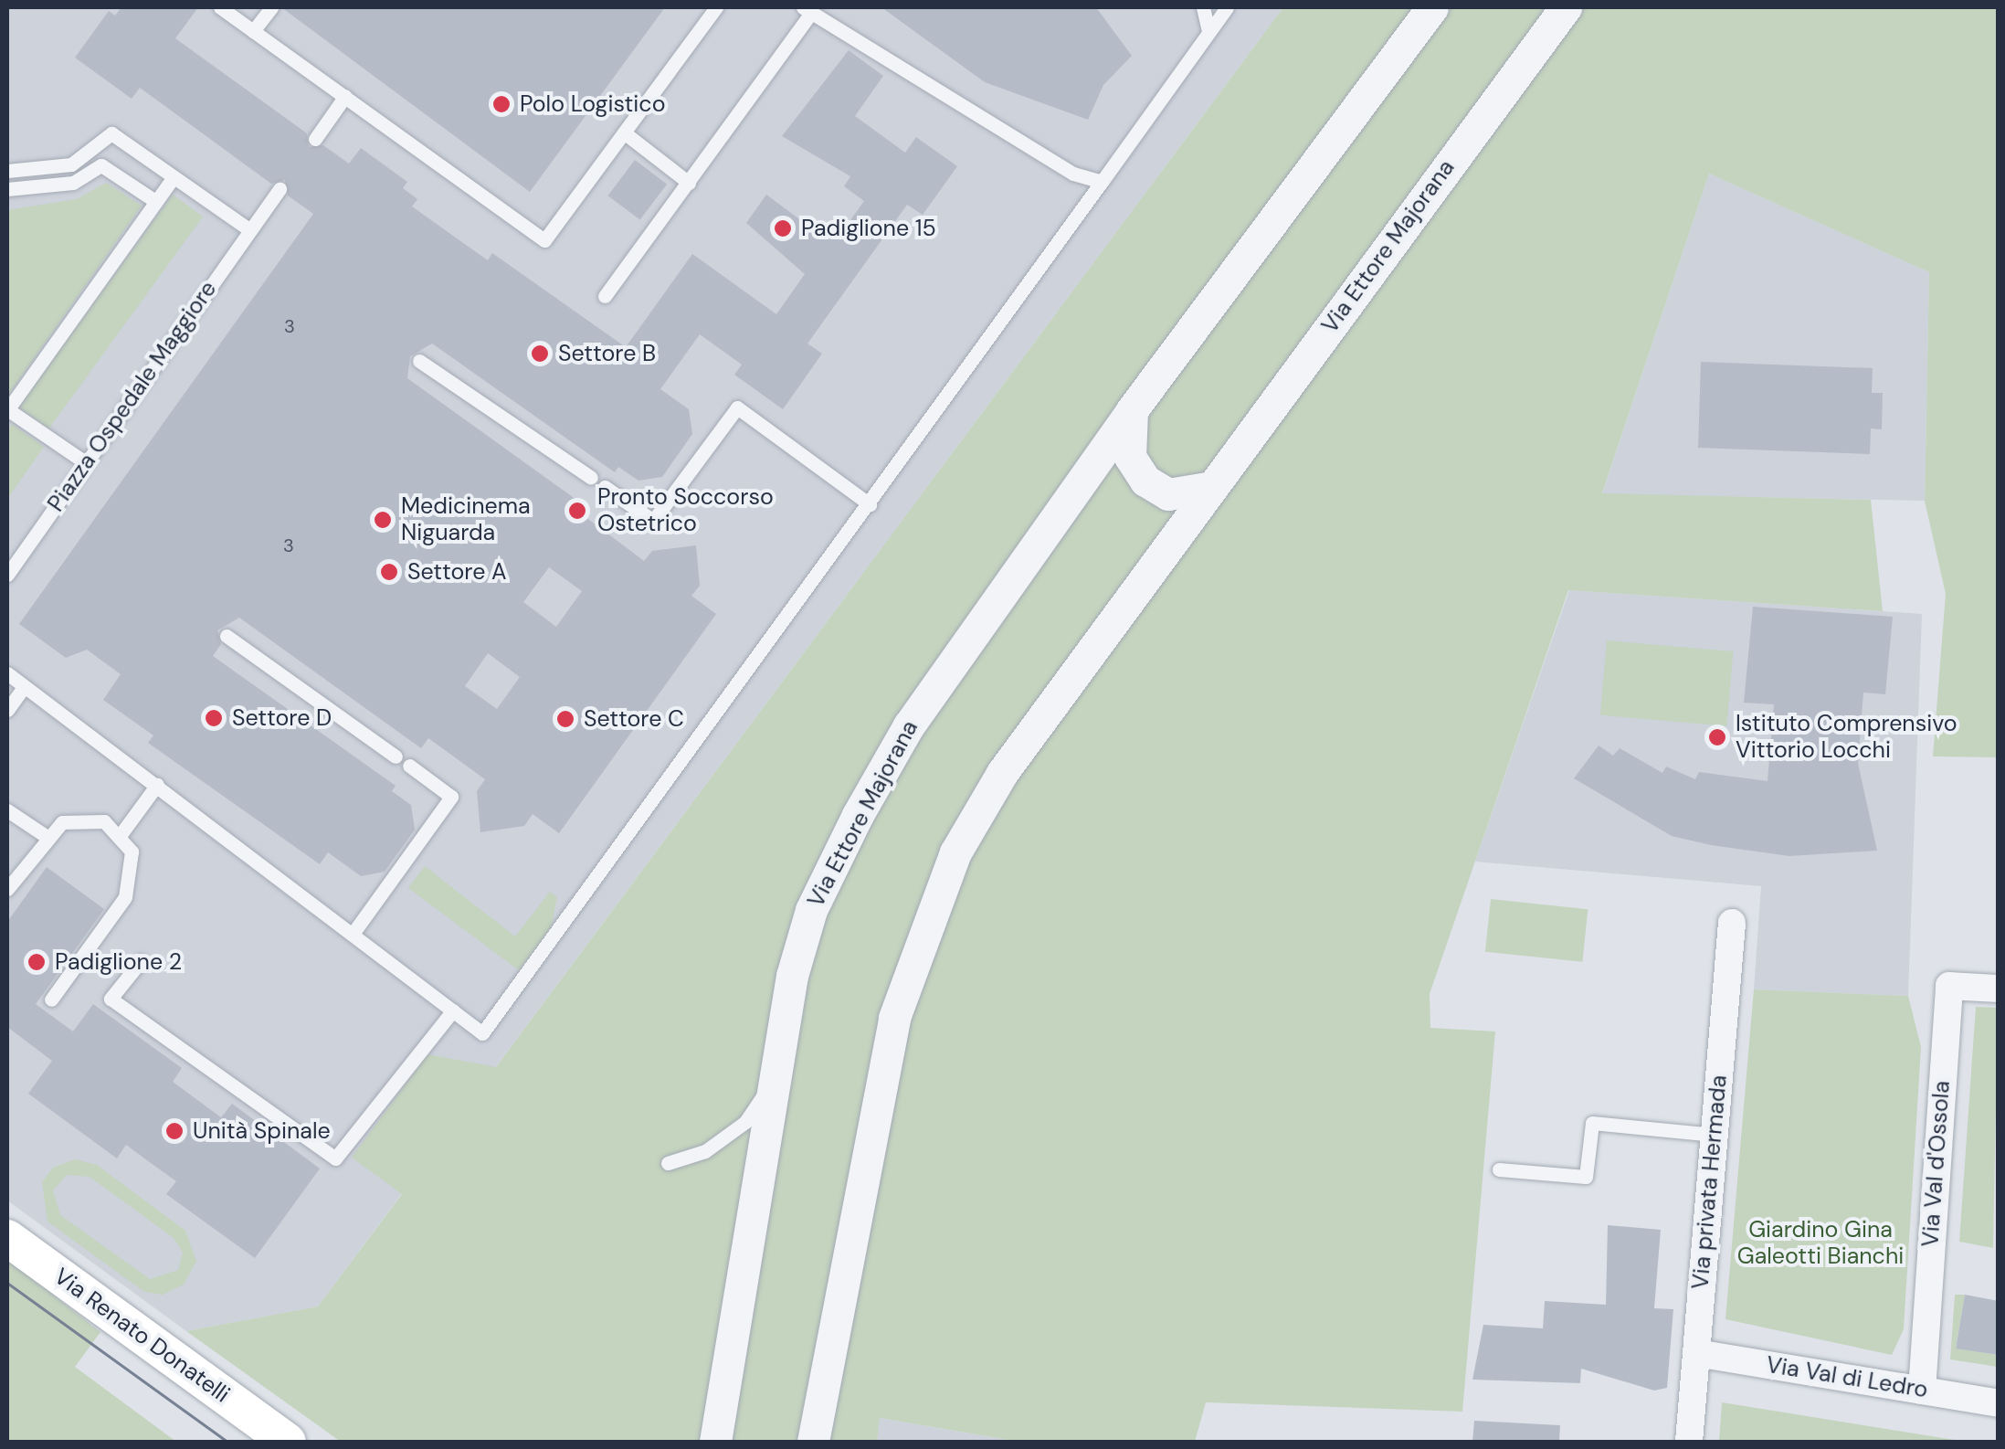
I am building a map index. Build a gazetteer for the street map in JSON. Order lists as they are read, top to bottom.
{
  "streets": {
    "main road": ["Via Renato Donatelli"],
    "street": [
      "Via Ettore Majorana",
      "Via Val d'Ossola",
      "Via privata Hermada",
      "Via Val di Ledro"
    ],
    "lane": ["Piazza Ospedale Maggiore"]
  },
  "crossings": [
    ["Via Val d'Ossola", "Via Val di Ledro"],
    ["Via privata Hermada", "Via Val di Ledro"]
  ],
  "parks": ["Giardino Gina Galeotti Bianchi"],
  "places": [
    "Polo Logistico",
    "Padiglione 15",
    "Settore B",
    "Pronto Soccorso Ostetrico",
    "Medicinema Niguarda",
    "Settore A",
    "Settore D",
    "Settore C",
    "Istituto Comprensivo Vittorio Locchi",
    "Padiglione 2",
    "Unità Spinale"
  ],
  "house_numbers": ["3", "3"]
}
